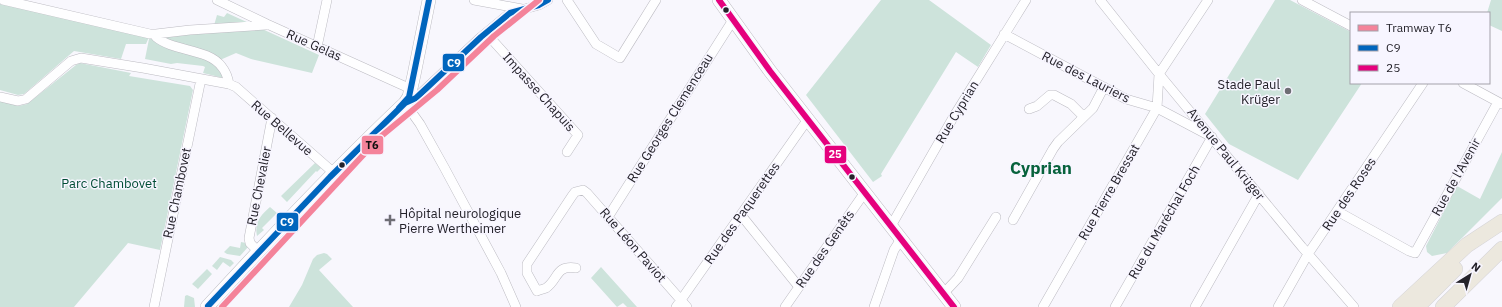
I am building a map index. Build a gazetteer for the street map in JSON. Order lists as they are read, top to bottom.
{
  "streets": {
    "street": [
      "Rue Gelas",
      "Rue des Lauriers",
      "Impasse Chapuis",
      "Rue Cyprian",
      "Rue Georges Clemenceau",
      "Rue Bellevue",
      "Avenue Paul Krüger",
      "Rue de l'Avenir",
      "Rue Chevalier",
      "Rue Pierre Bressat",
      "Rue Chambovet",
      "Rue des Roses",
      "Rue des Paquerettes",
      "Rue du Maréchal Foch",
      "Rue Léon Paviot",
      "Rue des Genêts"
    ]
  },
  "crossings": [
    ["Rue des Lauriers", "Rue Cyprian"],
    ["Rue des Lauriers", "Avenue Paul Krüger"],
    ["Rue des Lauriers", "Rue Pierre Bressat"],
    ["Rue des Lauriers", "Rue du Maréchal Foch"],
    ["Rue Georges Clemenceau", "Rue Léon Paviot"],
    ["Rue Bellevue", "Rue Chevalier"],
    ["Avenue Paul Krüger", "Rue Pierre Bressat"],
    ["Avenue Paul Krüger", "Rue des Roses"],
    ["Avenue Paul Krüger", "Rue du Maréchal Foch"],
    ["Rue de l'Avenir", "Rue des Roses"],
    ["Rue des Paquerettes", "Rue Léon Paviot"]
  ],
  "districts": ["Cyprian"],
  "parks": ["Parc Chambovet"],
  "places": {
    "other": ["Stade Paul Krüger"],
    "health": ["Hôpital neurologique Pierre Wertheimer"]
  },
  "lines": ["tram line T6", "transit line C9", "transit line 25"],
  "legend": ["Tramway T6", "C9", "25"],
  "north": "top right"
}
